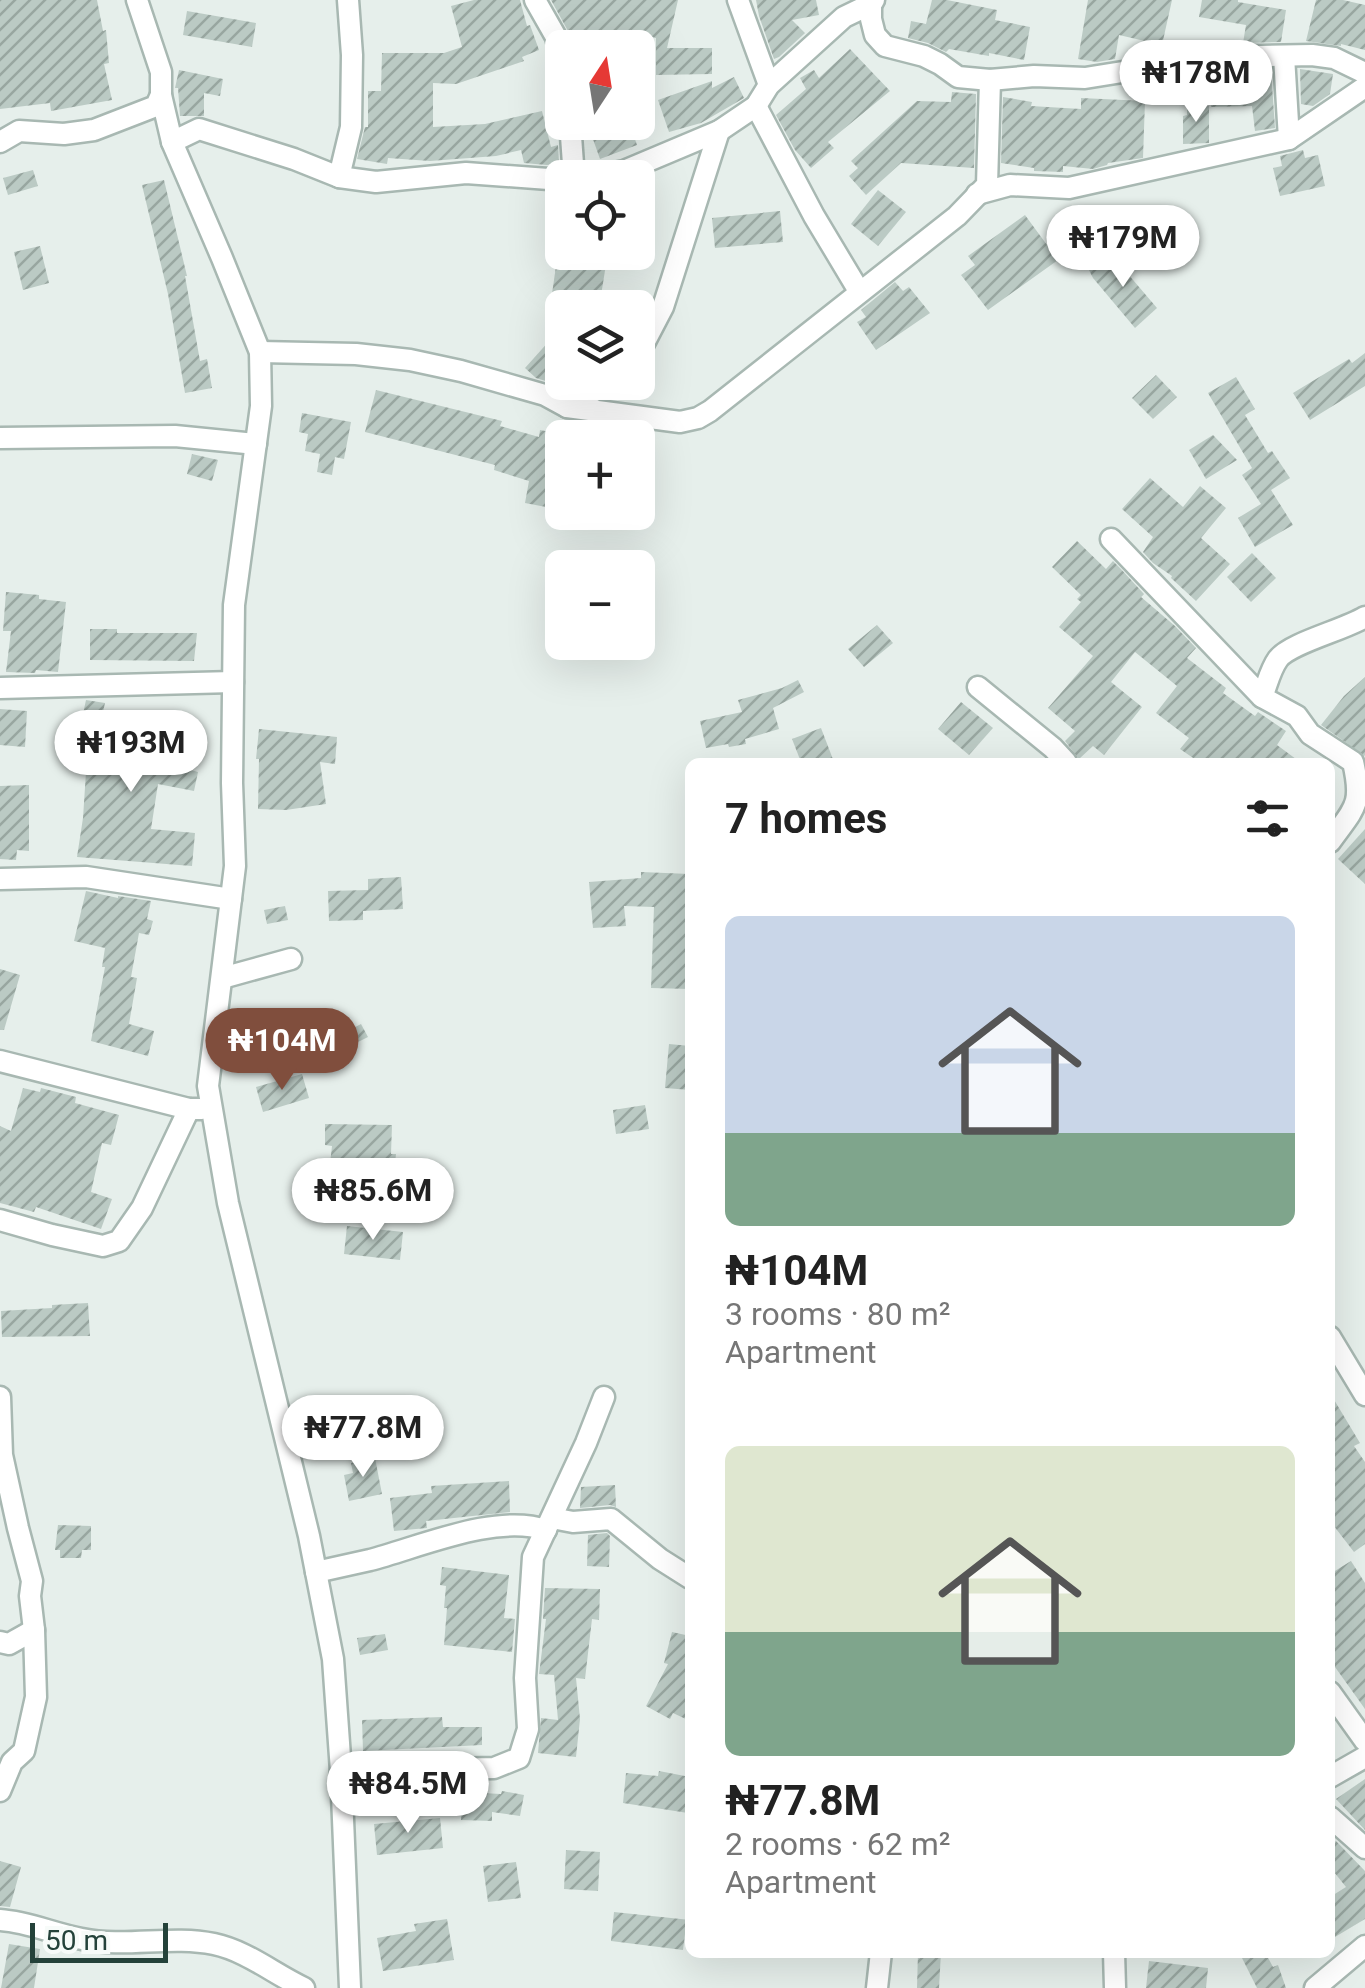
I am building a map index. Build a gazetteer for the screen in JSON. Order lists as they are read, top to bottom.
{
  "scale_bar": "50 m",
  "north": "top",
  "page": {
    "map_buttons": ["+", "−"],
    "price": [
      "₦178M",
      "₦179M",
      "₦193M",
      "₦104M",
      "₦85.6M",
      "₦77.8M",
      "₦84.5M"
    ],
    "heading": "7 homes",
    "list": [
      {
        "name": "₦104M",
        "note": "3 rooms · 80 m² · Apartment"
      },
      {
        "name": "₦77.8M",
        "note": "2 rooms · 62 m² · Apartment"
      }
    ],
    "scale": "50 m"
  }
}
